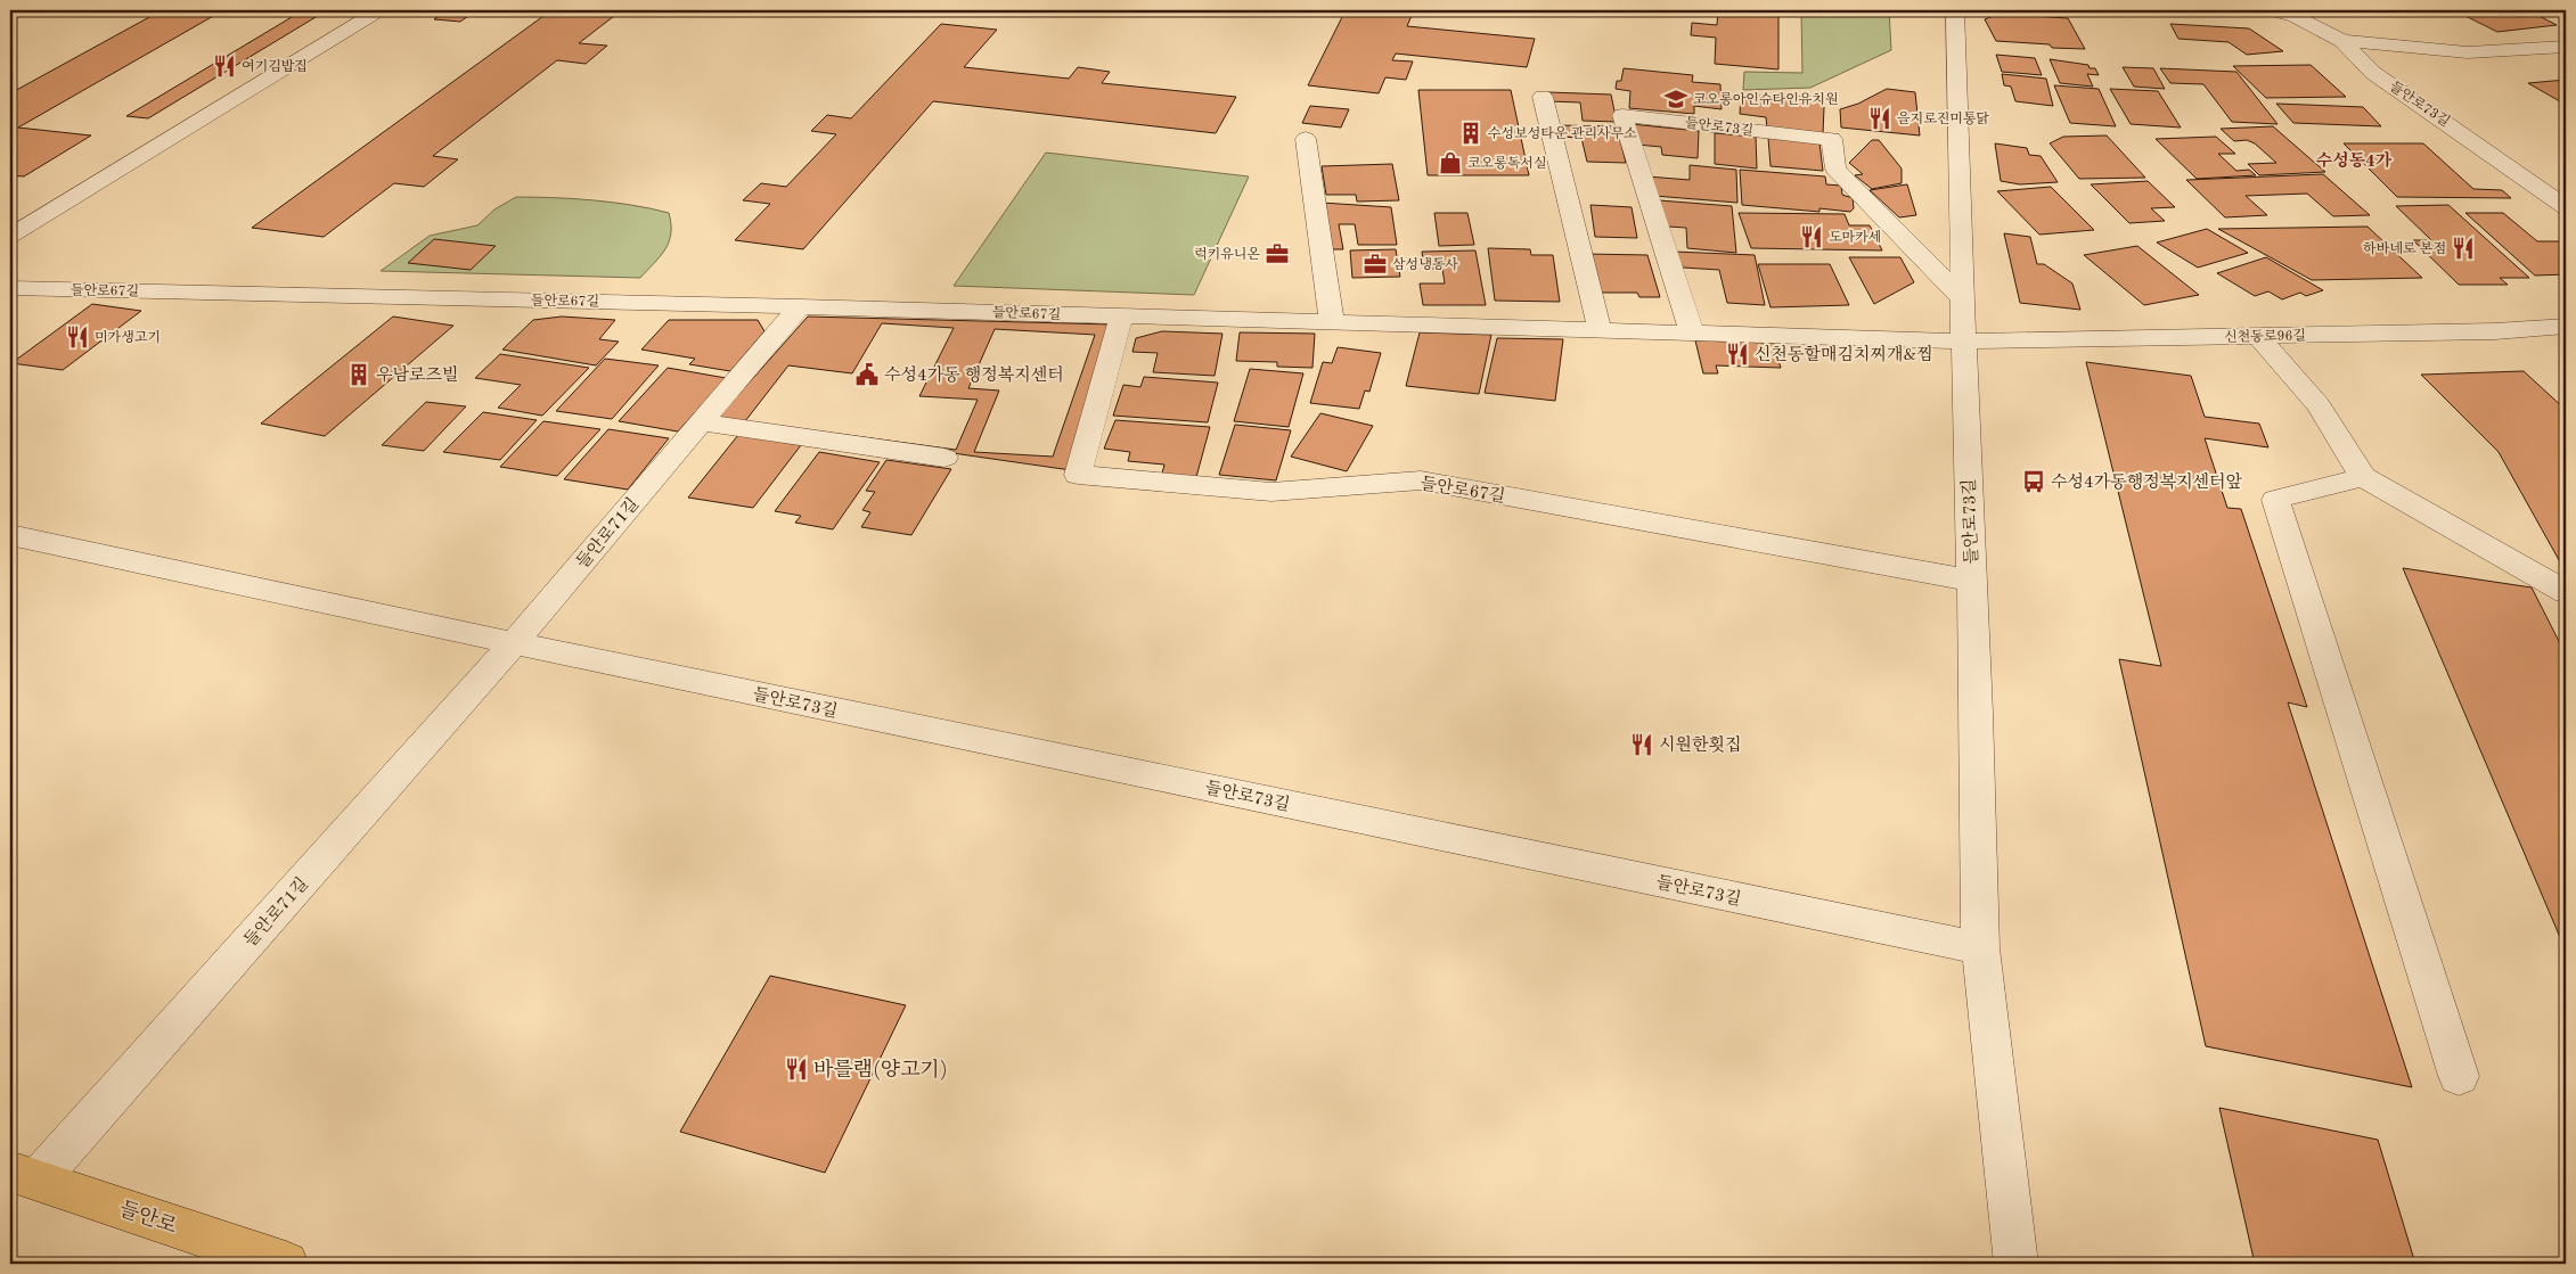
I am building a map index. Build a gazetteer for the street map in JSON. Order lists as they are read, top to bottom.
{
  "streets": {
    "main road": ["들안로"],
    "street": [
      "들안로73길",
      "들안로67길",
      "신천동로96길",
      "들안로71길"
    ]
  },
  "crossings": [
    ["들안로73길", "들안로67길"],
    ["들안로73길", "신천동로96길"],
    ["들안로73길", "들안로71길"],
    ["들안로67길", "신천동로96길"],
    ["들안로67길", "들안로71길"],
    ["들안로71길", "들안로"]
  ],
  "districts": ["수성동4가"],
  "places": {
    "restaurant": [
      "여기김밥집",
      "을지로진미통닭",
      "도마카세",
      "하바네로 본점",
      "미가생고기",
      "신천동할매김치찌개&찜",
      "시원한횟집",
      "바를램(양고기)"
    ],
    "school or university": ["코오롱아인슈타인유치원"],
    "building": ["수성보성타운 관리사무소", "우남로즈빌"],
    "shop": ["코오롱독서실"],
    "office": ["럭키유니온", "삼성냉동사"],
    "public building": ["수성4가동 행정복지센터"],
    "bus stop": ["수성4가동행정복지센터앞"]
  }
}
